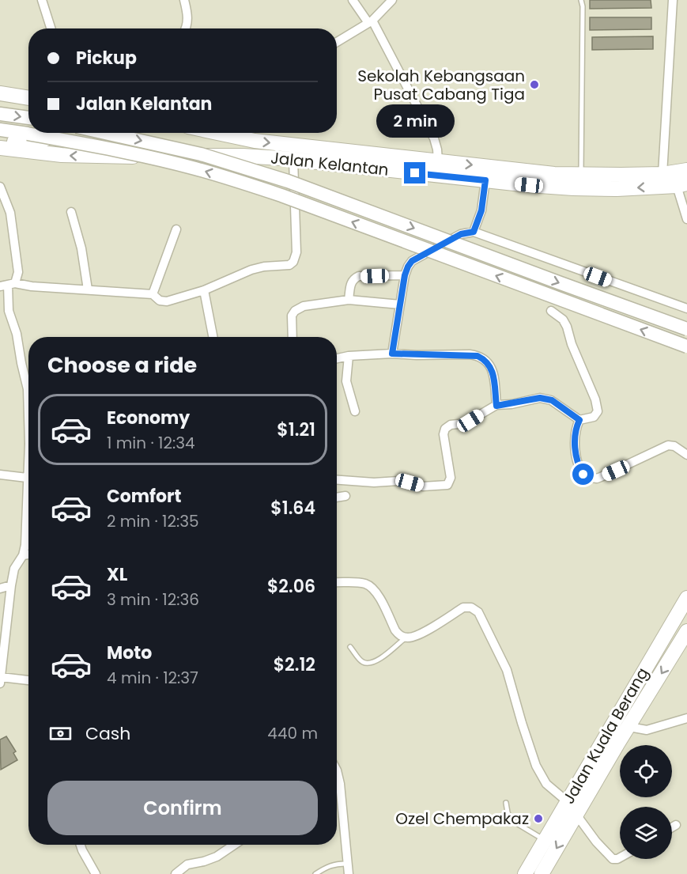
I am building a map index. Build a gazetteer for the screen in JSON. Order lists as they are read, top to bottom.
{
  "streets": {
    "highway": ["Jalan Kelantan", "Jalan Kuala Berang"]
  },
  "places": ["Sekolah Kebangsaan Pusat Cabang Tiga", "Ozel Chempakaz"],
  "page": {
    "banner": ["Pickup", "Jalan Kelantan"],
    "bubble": "2 min",
    "heading": "Choose a ride",
    "list": [
      {
        "name": "Economy",
        "note": "1 min · 12:34",
        "value": "$1.21"
      },
      {
        "name": "Comfort",
        "note": "2 min · 12:35",
        "value": "$1.64"
      },
      {
        "name": "XL",
        "note": "3 min · 12:36",
        "value": "$2.06"
      },
      {
        "name": "Moto",
        "note": "4 min · 12:37",
        "value": "$2.12"
      }
    ],
    "pay": ["Cash", "440 m"],
    "buttons": "Confirm"
  }
}
